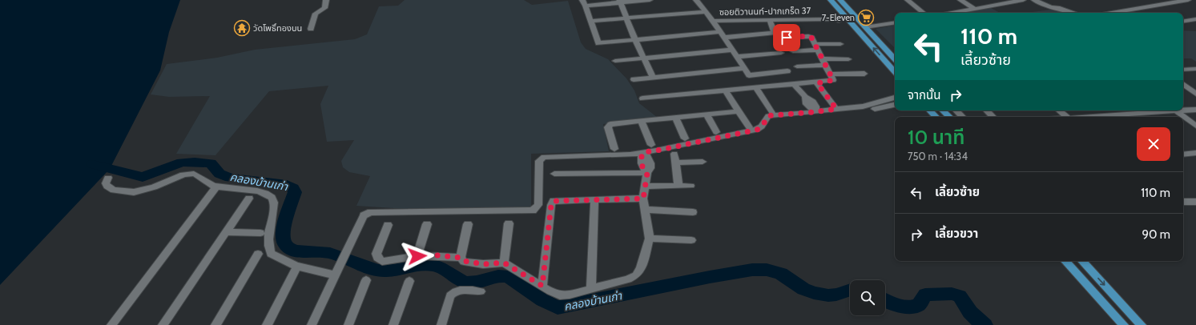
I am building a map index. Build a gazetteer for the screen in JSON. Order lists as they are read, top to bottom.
{
  "streets": {
    "street": ["ซอยติวานนท์-ปากเกร็ด 37"]
  },
  "water": ["คลองบ้านเก่า"],
  "places": {
    "supermarket": ["7-Eleven"],
    "temple": ["วัดโพธิ์ทองบน"]
  },
  "page": {
    "turn": ["110 m", "เลี้ยวซ้าย"],
    "then": "จากนั้น",
    "heading": ["10 นาที", "750 m · 14:34"],
    "list": [
      {
        "name": "เลี้ยวซ้าย",
        "value": "110 m"
      },
      {
        "name": "เลี้ยวขวา",
        "value": "90 m"
      }
    ]
  }
}
